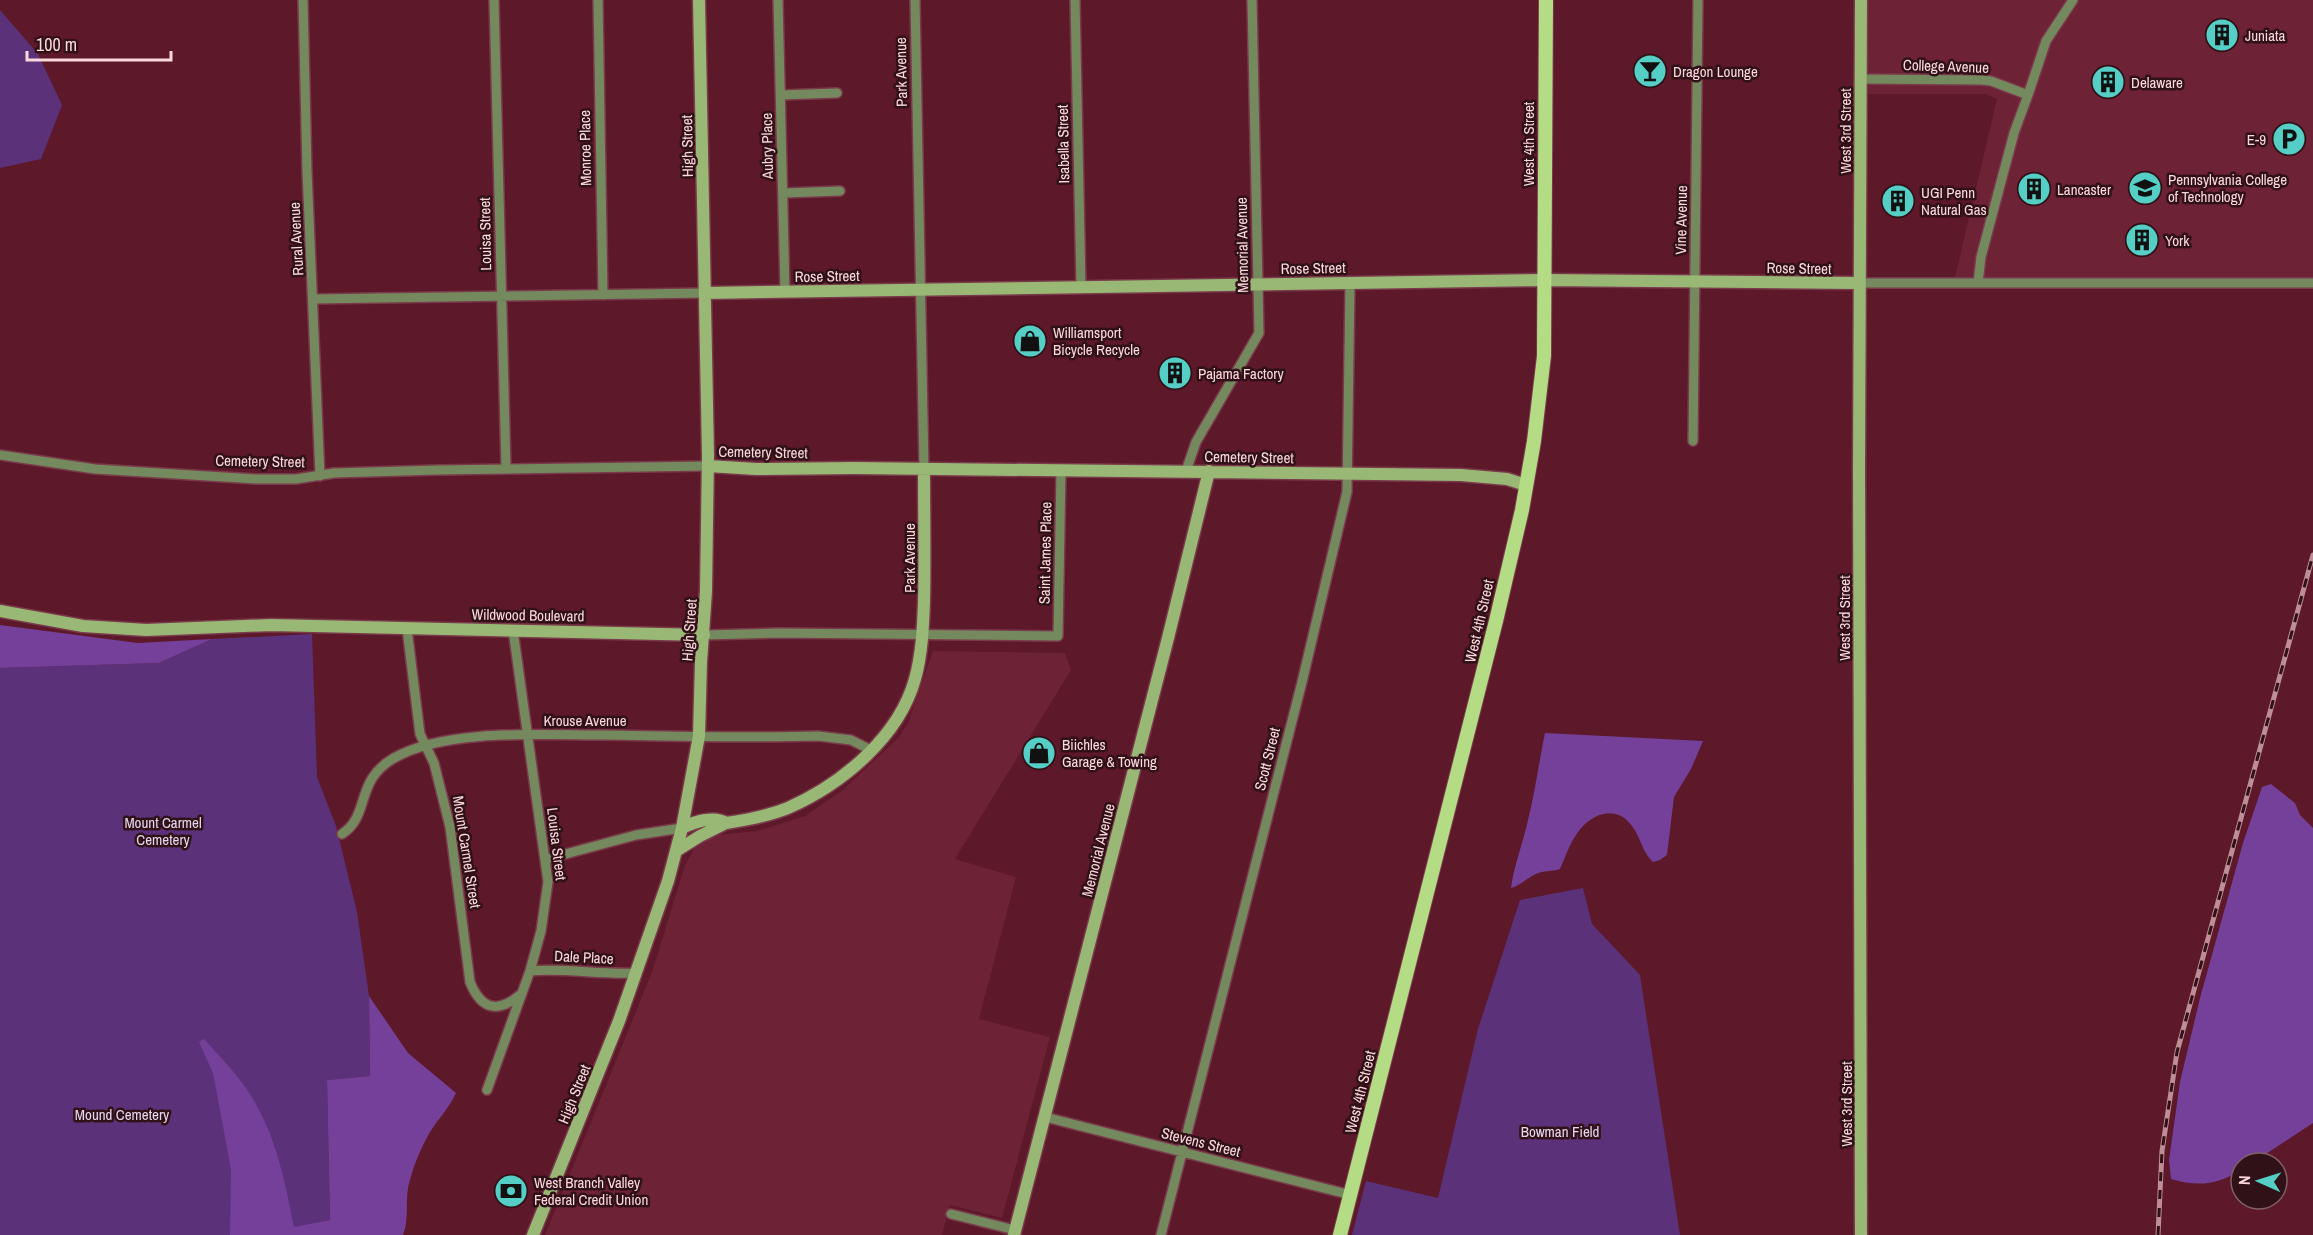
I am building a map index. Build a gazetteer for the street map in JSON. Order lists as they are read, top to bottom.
{
  "streets": {
    "main road": ["West 4th Street"],
    "street": [
      "College Avenue",
      "Park Avenue",
      "West 3rd Street",
      "Isabella Street",
      "High Street",
      "Aubry Place",
      "Monroe Place",
      "Vine Avenue",
      "Louisa Street",
      "Rural Avenue",
      "Memorial Avenue",
      "Rose Street",
      "Cemetery Street",
      "Saint James Place",
      "Wildwood Boulevard",
      "Krouse Avenue",
      "Scott Street",
      "Mount Carmel Street",
      "Dale Place",
      "Stevens Street"
    ]
  },
  "crossings": [
    ["College Avenue", "West 3rd Street"],
    ["Park Avenue", "High Street"],
    ["Park Avenue", "Louisa Street"],
    ["Park Avenue", "Rose Street"],
    ["Park Avenue", "Cemetery Street"],
    ["Park Avenue", "Wildwood Boulevard"],
    ["Park Avenue", "Krouse Avenue"],
    ["West 3rd Street", "Rose Street"],
    ["Isabella Street", "Rose Street"],
    ["West 4th Street", "Rose Street"],
    ["West 4th Street", "Cemetery Street"],
    ["West 4th Street", "Stevens Street"],
    ["High Street", "Rose Street"],
    ["High Street", "Cemetery Street"],
    ["High Street", "Wildwood Boulevard"],
    ["High Street", "Krouse Avenue"],
    ["High Street", "Dale Place"],
    ["Aubry Place", "Rose Street"],
    ["Monroe Place", "Rose Street"],
    ["Vine Avenue", "Rose Street"],
    ["Louisa Street", "Rose Street"],
    ["Louisa Street", "Cemetery Street"],
    ["Louisa Street", "Wildwood Boulevard"],
    ["Louisa Street", "Krouse Avenue"],
    ["Louisa Street", "Mount Carmel Street"],
    ["Louisa Street", "Dale Place"],
    ["Rural Avenue", "Rose Street"],
    ["Rural Avenue", "Cemetery Street"],
    ["Memorial Avenue", "Rose Street"],
    ["Memorial Avenue", "Cemetery Street"],
    ["Memorial Avenue", "Stevens Street"],
    ["Rose Street", "Scott Street"],
    ["Cemetery Street", "Saint James Place"],
    ["Cemetery Street", "Scott Street"],
    ["Saint James Place", "Wildwood Boulevard"],
    ["Wildwood Boulevard", "Mount Carmel Street"],
    ["Krouse Avenue", "Mount Carmel Street"],
    ["Scott Street", "Stevens Street"]
  ],
  "parks": ["Mount Carmel Cemetery", "Mound Cemetery", "Bowman Field"],
  "places": {
    "building": [
      "Juniata",
      "Delaware",
      "Lancaster",
      "UGI Penn Natural Gas",
      "York",
      "Pajama Factory"
    ],
    "bar": ["Dragon Lounge"],
    "parking": ["E-9"],
    "school or university": ["Pennsylvania College of Technology"],
    "shop": ["Williamsport Bicycle Recycle", "Biichles Garage & Towing"],
    "bank": ["West Branch Valley Federal Credit Union"]
  },
  "scale_bar": "100 m",
  "north": "left"
}
